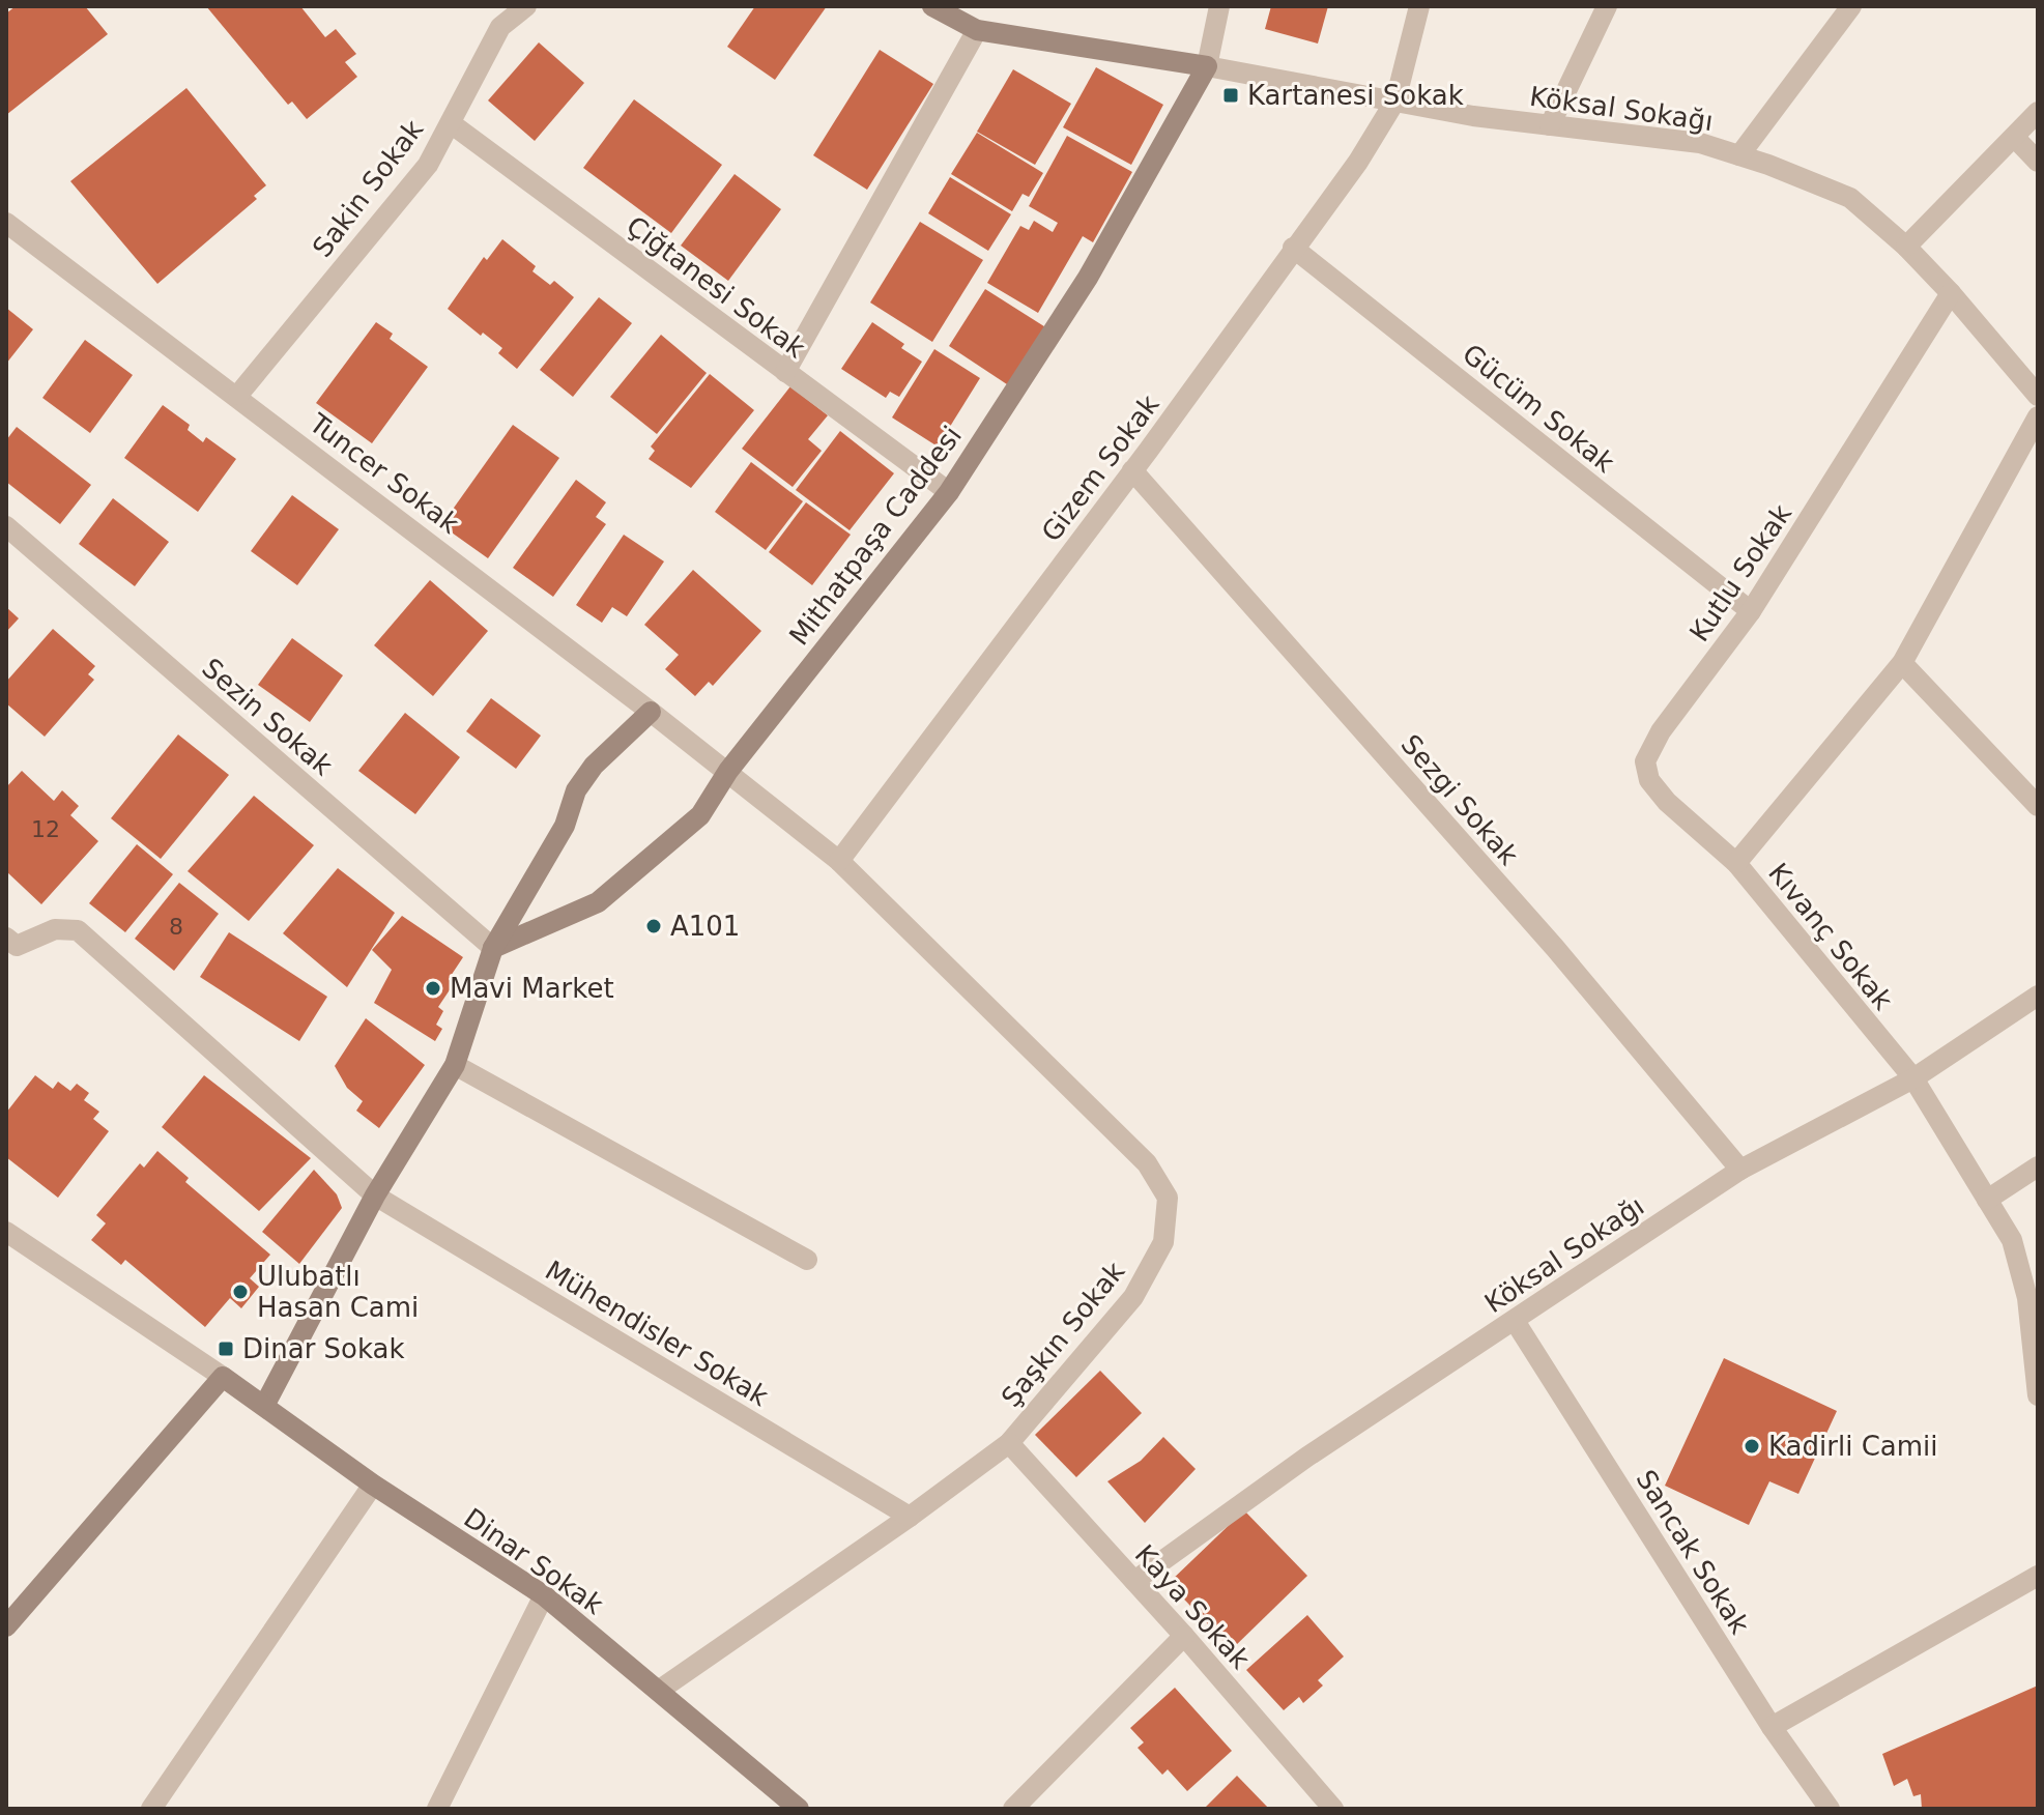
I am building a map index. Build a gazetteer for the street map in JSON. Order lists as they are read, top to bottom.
{
  "streets": {
    "street": [
      "Köksal Sokağı",
      "Sakin Sokak",
      "Çiğtanesi Sokak",
      "Gücüm Sokak",
      "Gizem Sokak",
      "Tuncer Sokak",
      "Mithatpaşa Caddesi",
      "Kutlu Sokak",
      "Sezin Sokak",
      "Sezgi Sokak",
      "Kıvanç Sokak",
      "Mühendisler Sokak",
      "Şaşkın Sokak",
      "Sancak Sokak",
      "Dinar Sokak",
      "Kaya Sokak"
    ]
  },
  "crossings": [
    ["Köksal Sokağı", "Gizem Sokak"],
    ["Köksal Sokağı", "Mithatpaşa Caddesi"],
    ["Köksal Sokağı", "Kutlu Sokak"],
    ["Köksal Sokağı", "Sezgi Sokak"],
    ["Köksal Sokağı", "Kıvanç Sokak"],
    ["Köksal Sokağı", "Sancak Sokak"],
    ["Köksal Sokağı", "Kaya Sokak"],
    ["Sakin Sokak", "Çiğtanesi Sokak"],
    ["Sakin Sokak", "Tuncer Sokak"],
    ["Çiğtanesi Sokak", "Mithatpaşa Caddesi"],
    ["Gücüm Sokak", "Gizem Sokak"],
    ["Gücüm Sokak", "Kutlu Sokak"],
    ["Gizem Sokak", "Sezgi Sokak"],
    ["Gizem Sokak", "Şaşkın Sokak"],
    ["Tuncer Sokak", "Mithatpaşa Caddesi"],
    ["Tuncer Sokak", "Şaşkın Sokak"],
    ["Mithatpaşa Caddesi", "Sezin Sokak"],
    ["Mithatpaşa Caddesi", "Şaşkın Sokak"],
    ["Kutlu Sokak", "Kıvanç Sokak"],
    ["Mühendisler Sokak", "Şaşkın Sokak"],
    ["Şaşkın Sokak", "Dinar Sokak"],
    ["Şaşkın Sokak", "Kaya Sokak"]
  ],
  "places": {
    "transit": ["Kartanesi̇ Sokak", "Di̇nar Sokak"],
    "other": [
      "A101",
      "Mavi Market",
      "Ulubatlı Hasan Cami",
      "Kadirli Camii"
    ]
  },
  "house_numbers": ["12", "8"]
}
